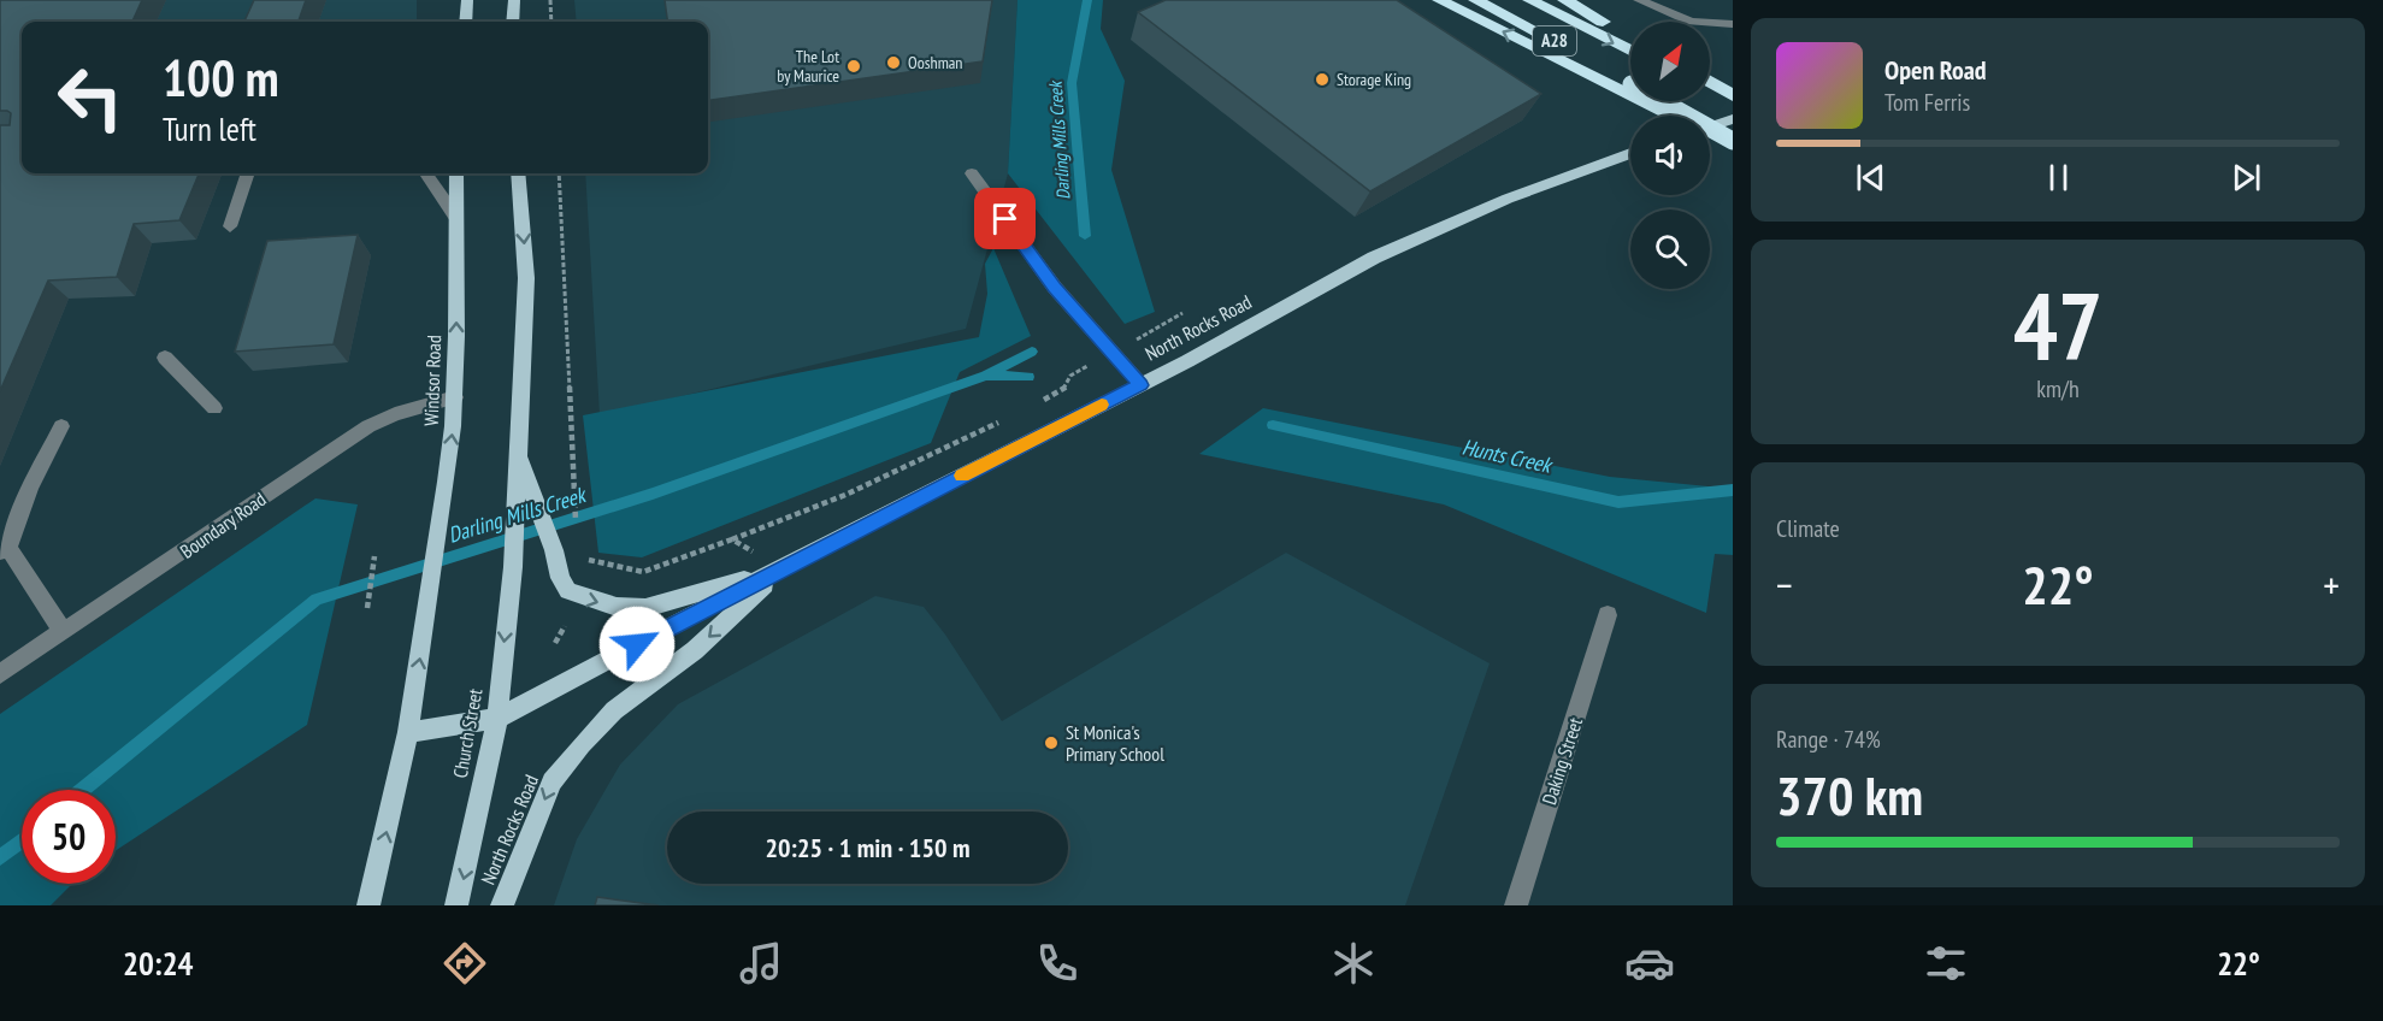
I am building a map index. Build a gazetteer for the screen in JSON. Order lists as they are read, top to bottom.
{
  "streets": {
    "highway": ["A28"],
    "main road": ["North Rocks Road", "Windsor Road", "Church Street"],
    "street": ["Boundary Road", "Daking Street"]
  },
  "crossings": [
    ["North Rocks Road", "Windsor Road"],
    ["North Rocks Road", "Church Street"],
    ["Windsor Road", "Boundary Road"]
  ],
  "water": ["Darling Mills Creek", "Hunts Creek"],
  "places": [
    "Ooshman",
    "The Lot by Maurice",
    "Storage King",
    "St Monica's Primary School"
  ],
  "north": "top right",
  "page": {
    "turn": ["100 m", "Turn left"],
    "song": ["Open Road", "Tom Ferris"],
    "tile": [
      ["47", "km/h"],
      "Climate",
      ["Range · 74%", "370 km"]
    ],
    "heat": ["−", "22°", "+"],
    "limit": "50",
    "trip": "20:25 · 1 min · 150 m",
    "tabs": ["20:24", "22°"]
  }
}
